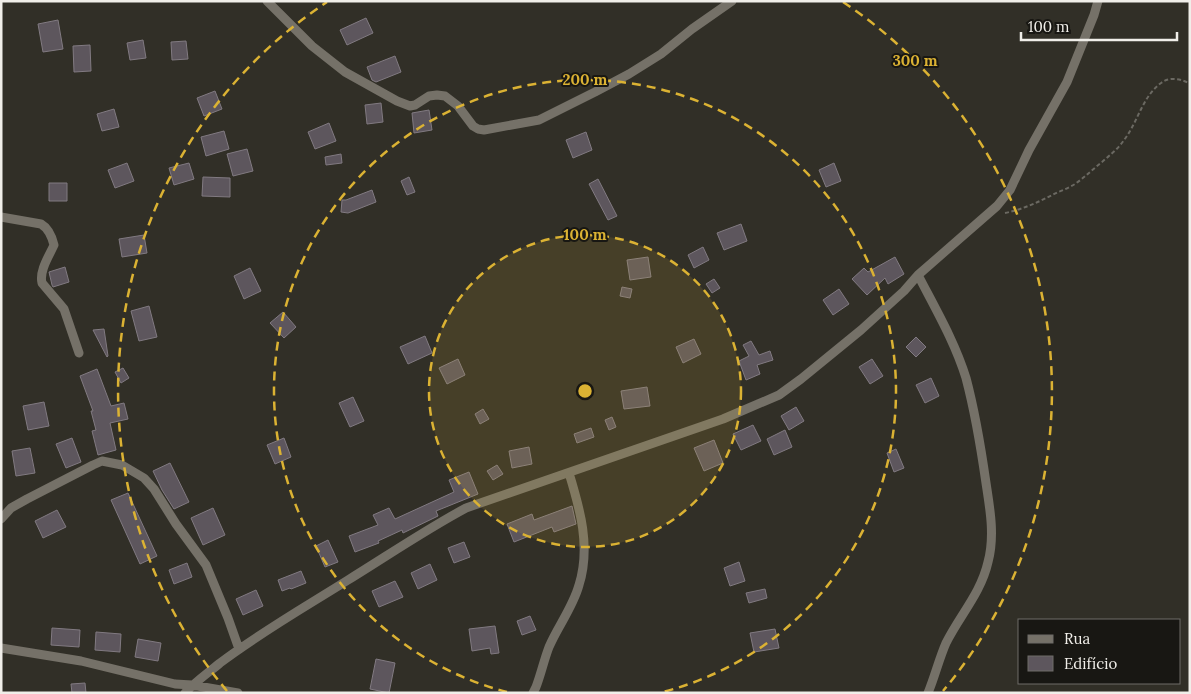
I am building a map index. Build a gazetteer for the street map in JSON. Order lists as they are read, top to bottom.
{
  "legend": ["Rua", "Edifício"],
  "scale_bar": "100 m",
  "rings": ["300 m", "200 m", "100 m"]
}
